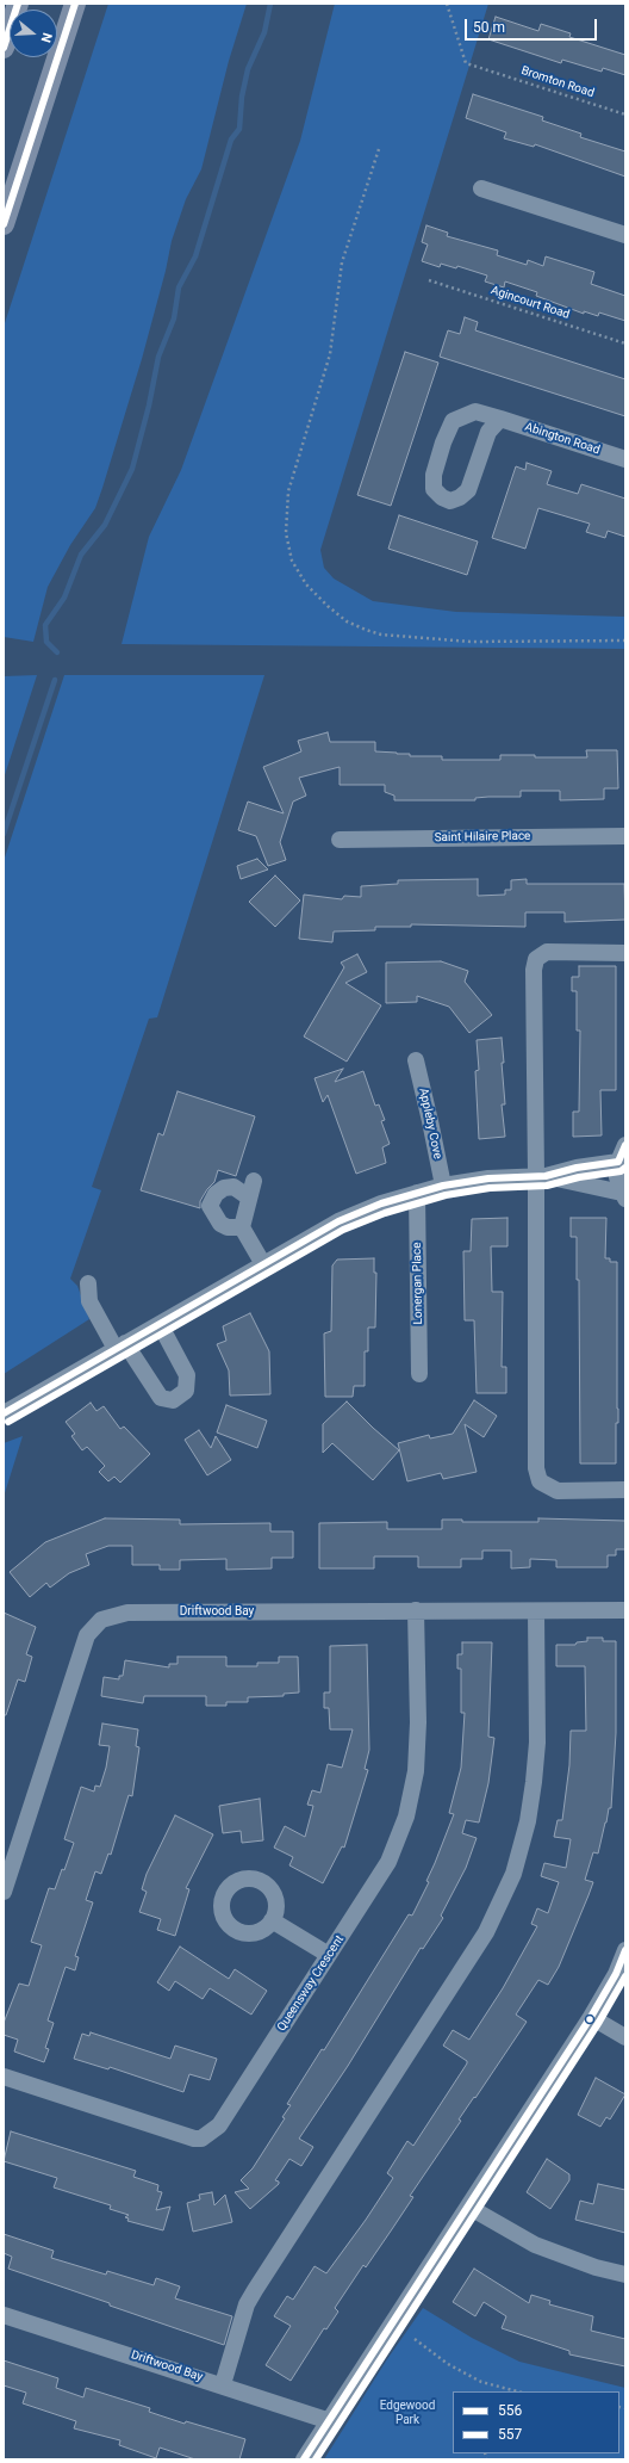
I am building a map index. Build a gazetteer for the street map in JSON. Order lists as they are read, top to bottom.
{
  "streets": {
    "street": [
      "Abington Road",
      "Saint Hilaire Place",
      "Appleby Cove",
      "Lonergan Place",
      "Driftwood Bay",
      "Queensway Crescent"
    ],
    "path": ["Bromton Road", "Agincourt Road"]
  },
  "crossings": [
    ["Driftwood Bay", "Queensway Crescent"]
  ],
  "parks": ["Edgewood Park"],
  "lines": ["transit line 556", "transit line 557"],
  "legend": ["556", "557"],
  "scale_bar": "50 m",
  "north": "right"
}
